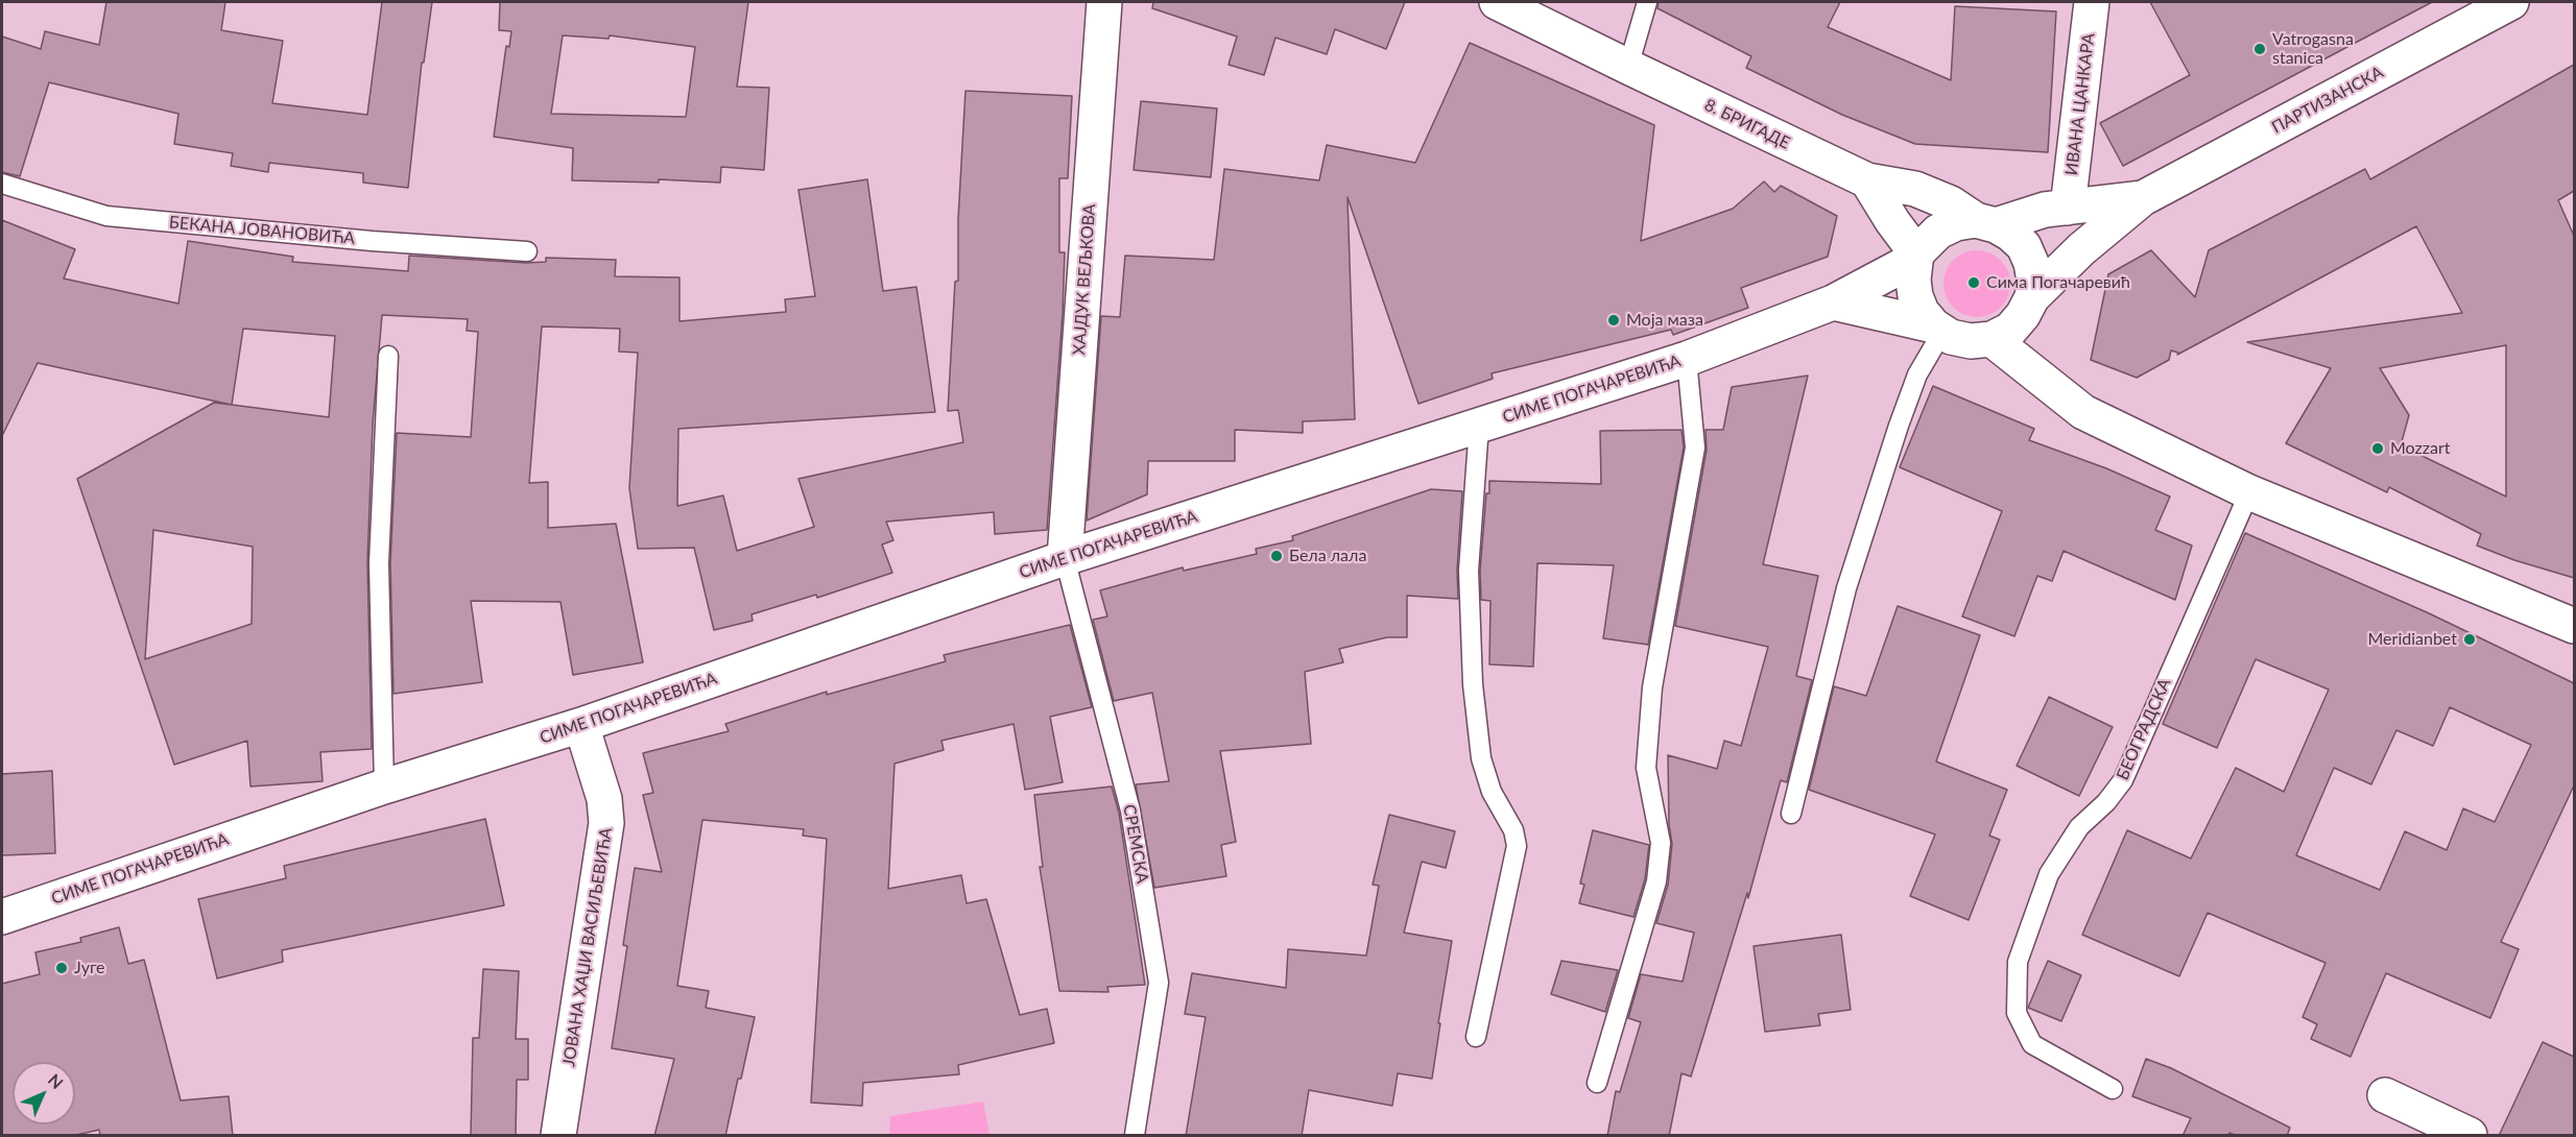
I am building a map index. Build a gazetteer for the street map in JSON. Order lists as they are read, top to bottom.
{
  "streets": {
    "main road": [
      "ПАРТИЗАНСКА",
      "ИВАНА ЦАНКАРА",
      "8. БРИГАДЕ",
      "ХАЈДУК ВЕЉКОВА",
      "СИМЕ ПОГАЧАРЕВИЋА",
      "ЈОВАНА ХАЏИ ВАСИЉЕВИЋА"
    ],
    "lane": ["БЕКАНА ЈОВАНОВИЋА", "БЕОГРАДСКА", "СРЕМСКА"]
  },
  "crossings": [
    ["ПАРТИЗАНСКА", "ИВАНА ЦАНКАРА"],
    ["ПАРТИЗАНСКА", "8. БРИГАДЕ"],
    ["ПАРТИЗАНСКА", "СИМЕ ПОГАЧАРЕВИЋА"],
    ["8. БРИГАДЕ", "СИМЕ ПОГАЧАРЕВИЋА"],
    ["ХАЈДУК ВЕЉКОВА", "СИМЕ ПОГАЧАРЕВИЋА"],
    ["ХАЈДУК ВЕЉКОВА", "СРЕМСКА"],
    ["СИМЕ ПОГАЧАРЕВИЋА", "СРЕМСКА"],
    ["СИМЕ ПОГАЧАРЕВИЋА", "ЈОВАНА ХАЏИ ВАСИЉЕВИЋА"]
  ],
  "places": [
    "Vatrogasna stanica",
    "Сима Погачаревић",
    "Моја маза",
    "Mozzart",
    "Бела лала",
    "Meridianbet",
    "Југе"
  ],
  "north": "top right"
}
